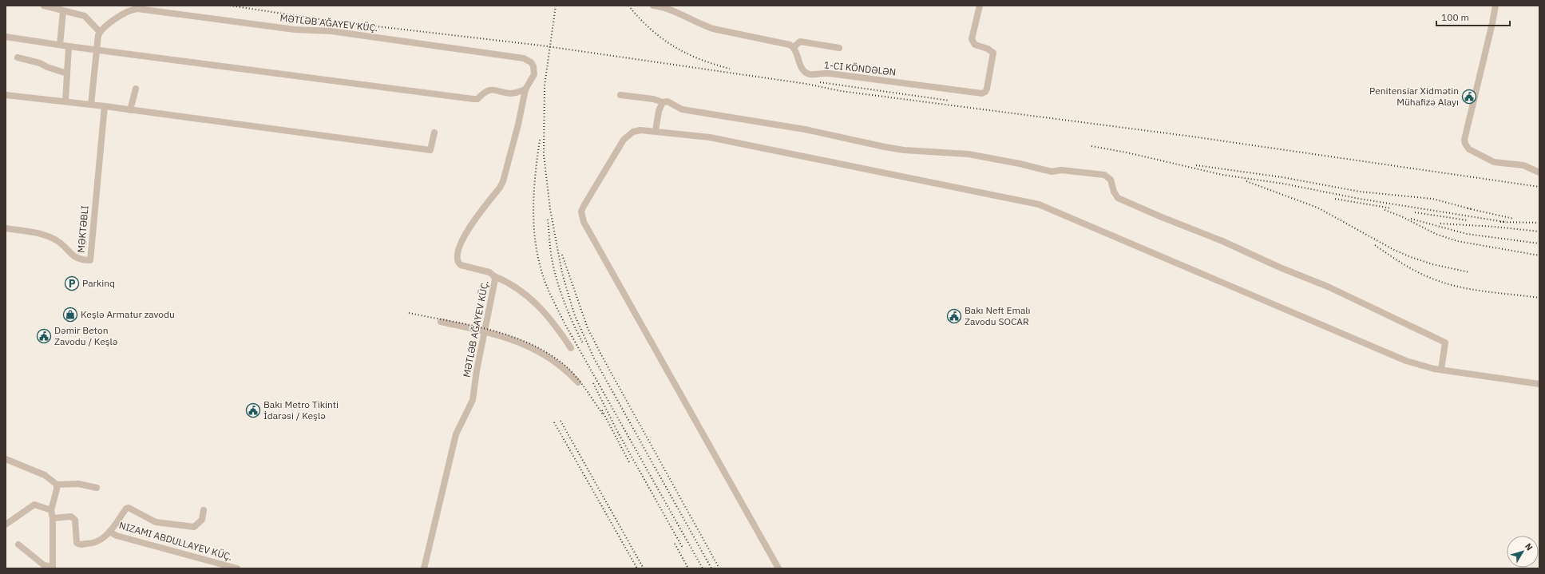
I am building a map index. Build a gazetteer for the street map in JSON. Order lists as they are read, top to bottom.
{
  "streets": {
    "street": [
      "MƏTLƏB AĞAYEV KÜÇ.",
      "1-CI KÖNDƏLƏN",
      "MƏKTƏBLI",
      "NIZAMI ABDULLAYEV KÜÇ."
    ]
  },
  "places": {
    "public building": [
      "Penitensiar Xidmətin Mühafizə Alayı",
      "Bakı Neft Emalı Zavodu SOCAR",
      "Dəmir Beton Zavodu / Keşlə",
      "Bakı Metro Tikinti İdarəsi / Keşlə"
    ],
    "parking": ["Parkinq"],
    "shop": ["Keşlə Armatur zavodu"]
  },
  "scale_bar": "100 m",
  "north": "top right"
}
